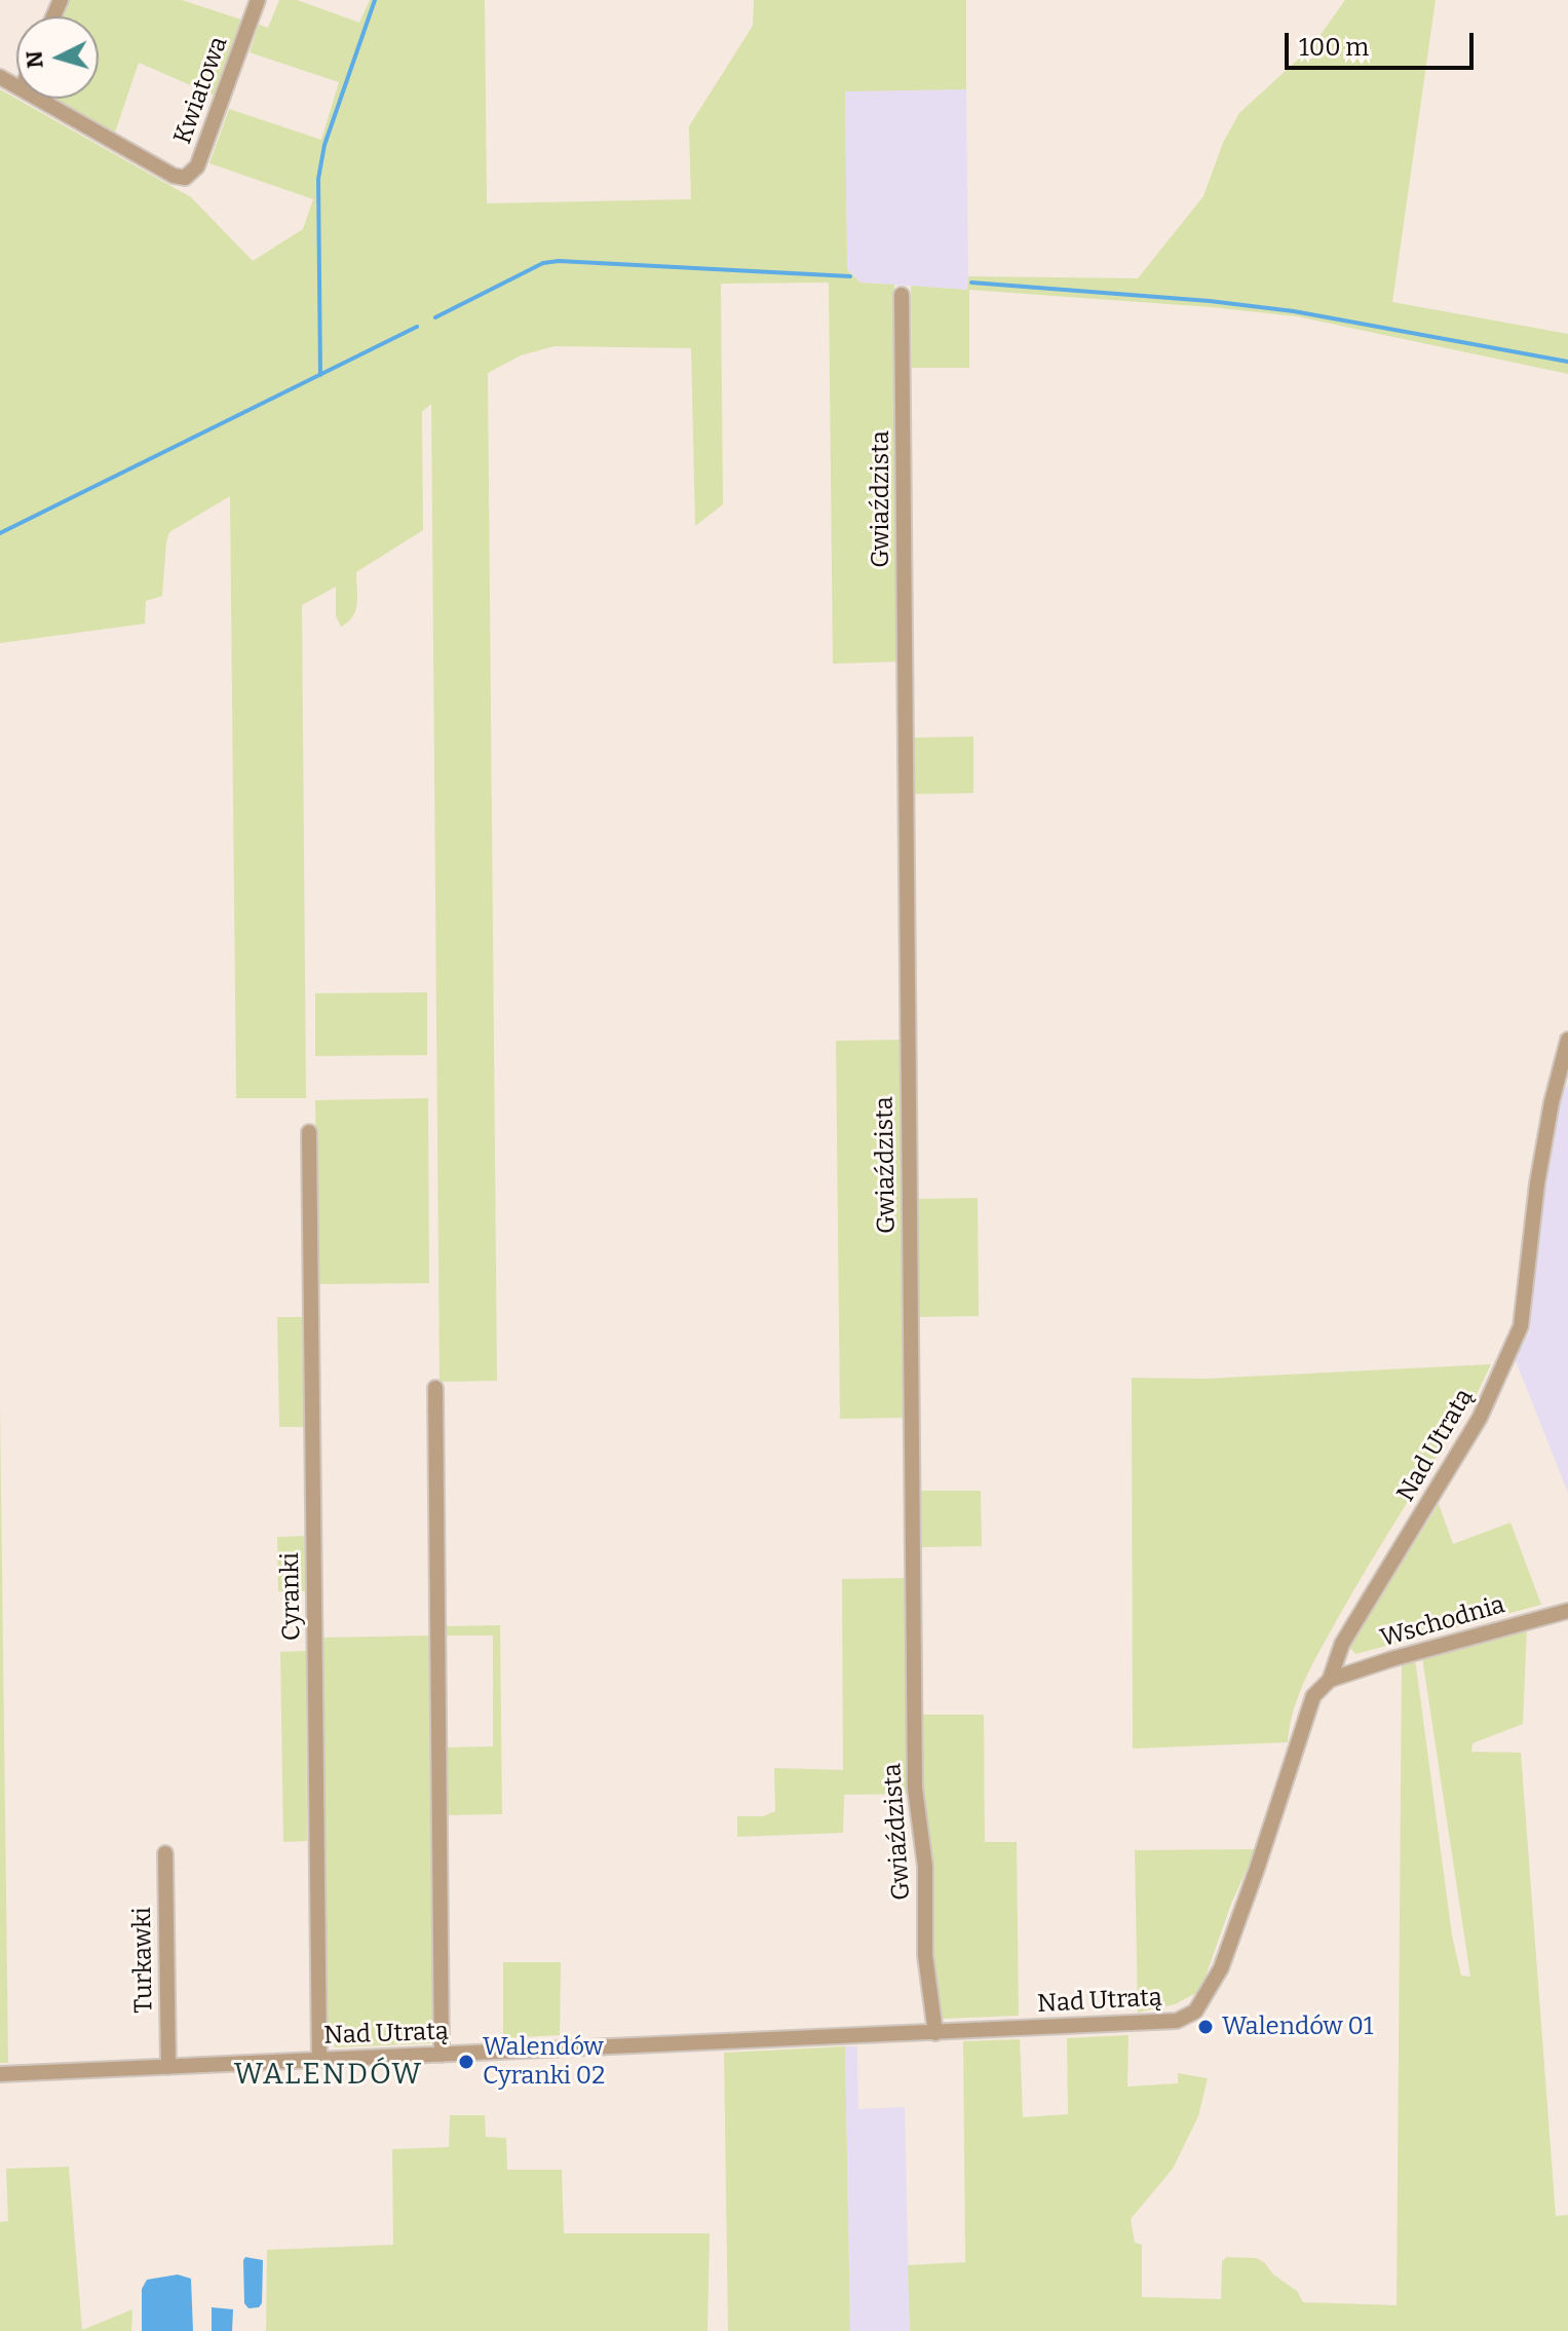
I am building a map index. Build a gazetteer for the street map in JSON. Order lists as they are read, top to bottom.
{
  "streets": {
    "street": [
      "Kwiatowa",
      "Gwiaździsta",
      "Nad Utratą",
      "Cyranki",
      "Wschodnia",
      "Turkawki"
    ]
  },
  "crossings": [
    ["Gwiaździsta", "Nad Utratą"],
    ["Nad Utratą", "Cyranki"],
    ["Nad Utratą", "Wschodnia"],
    ["Nad Utratą", "Turkawki"]
  ],
  "districts": ["WALENDÓW"],
  "places": ["Walendów 01", "Walendów Cyranki 02"],
  "scale_bar": "100 m",
  "north": "left"
}
